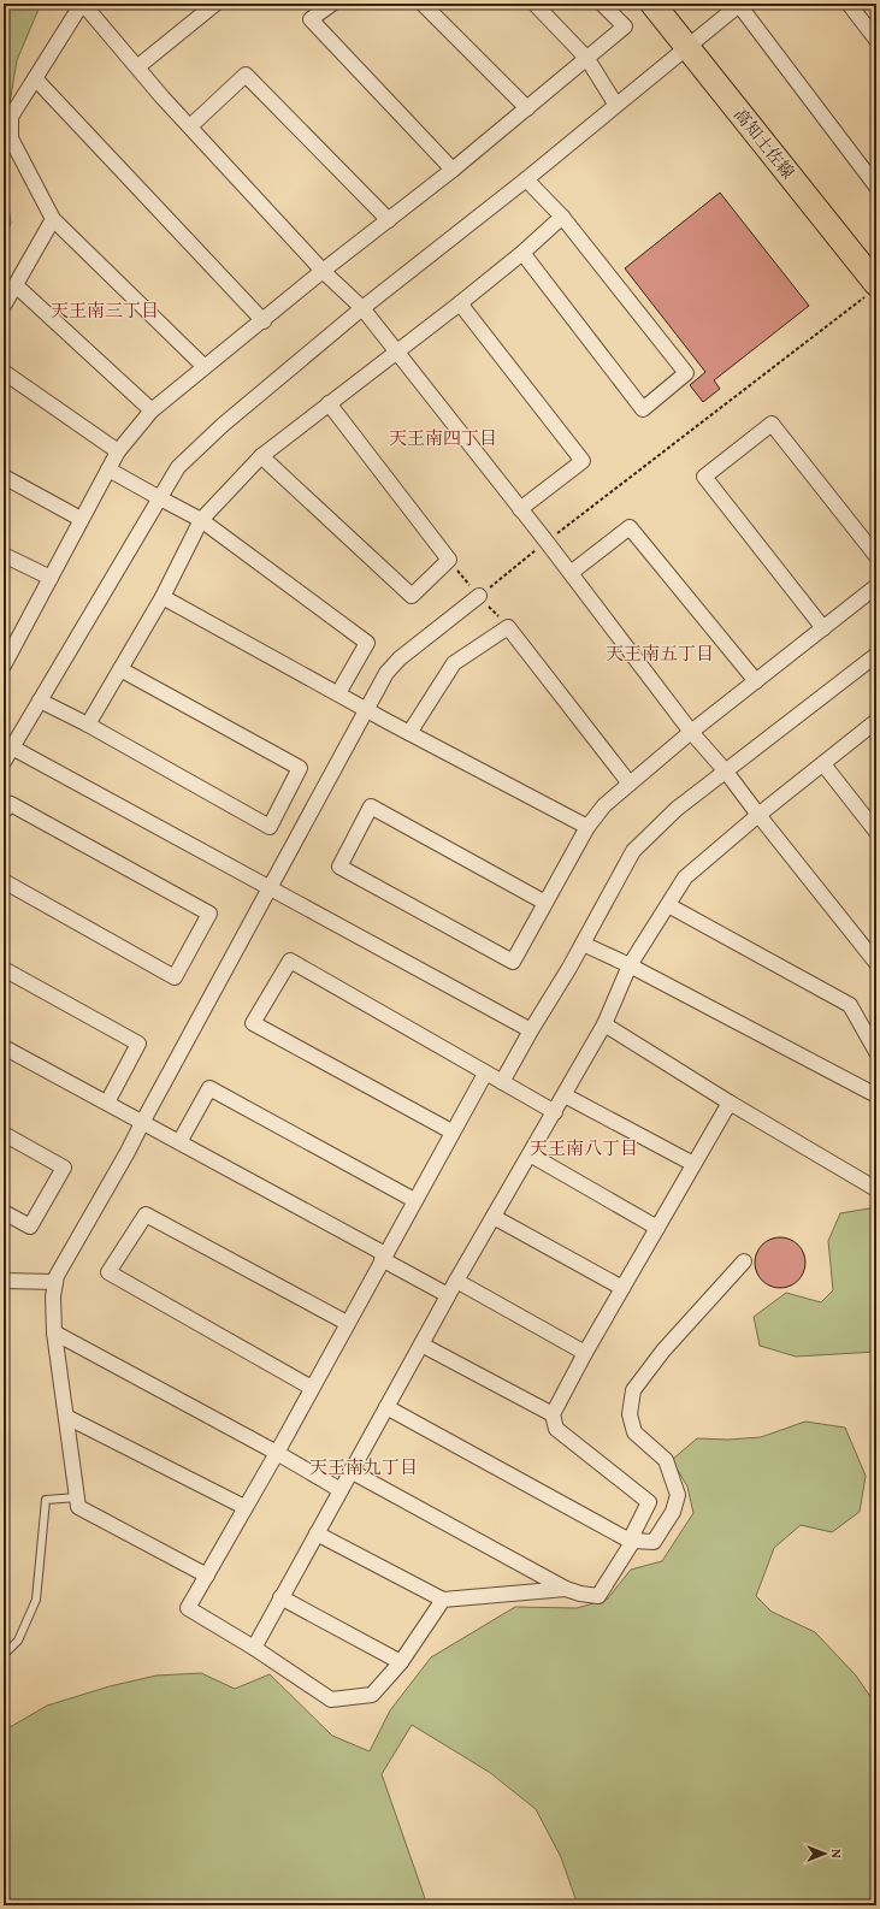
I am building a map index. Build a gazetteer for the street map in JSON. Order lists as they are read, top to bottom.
{
  "streets": {
    "main road": ["高知土佐線"]
  },
  "districts": [
    "天王南三丁目",
    "天王南四丁目",
    "天王南五丁目",
    "天王南八丁目",
    "天王南九丁目"
  ],
  "north": "right"
}
